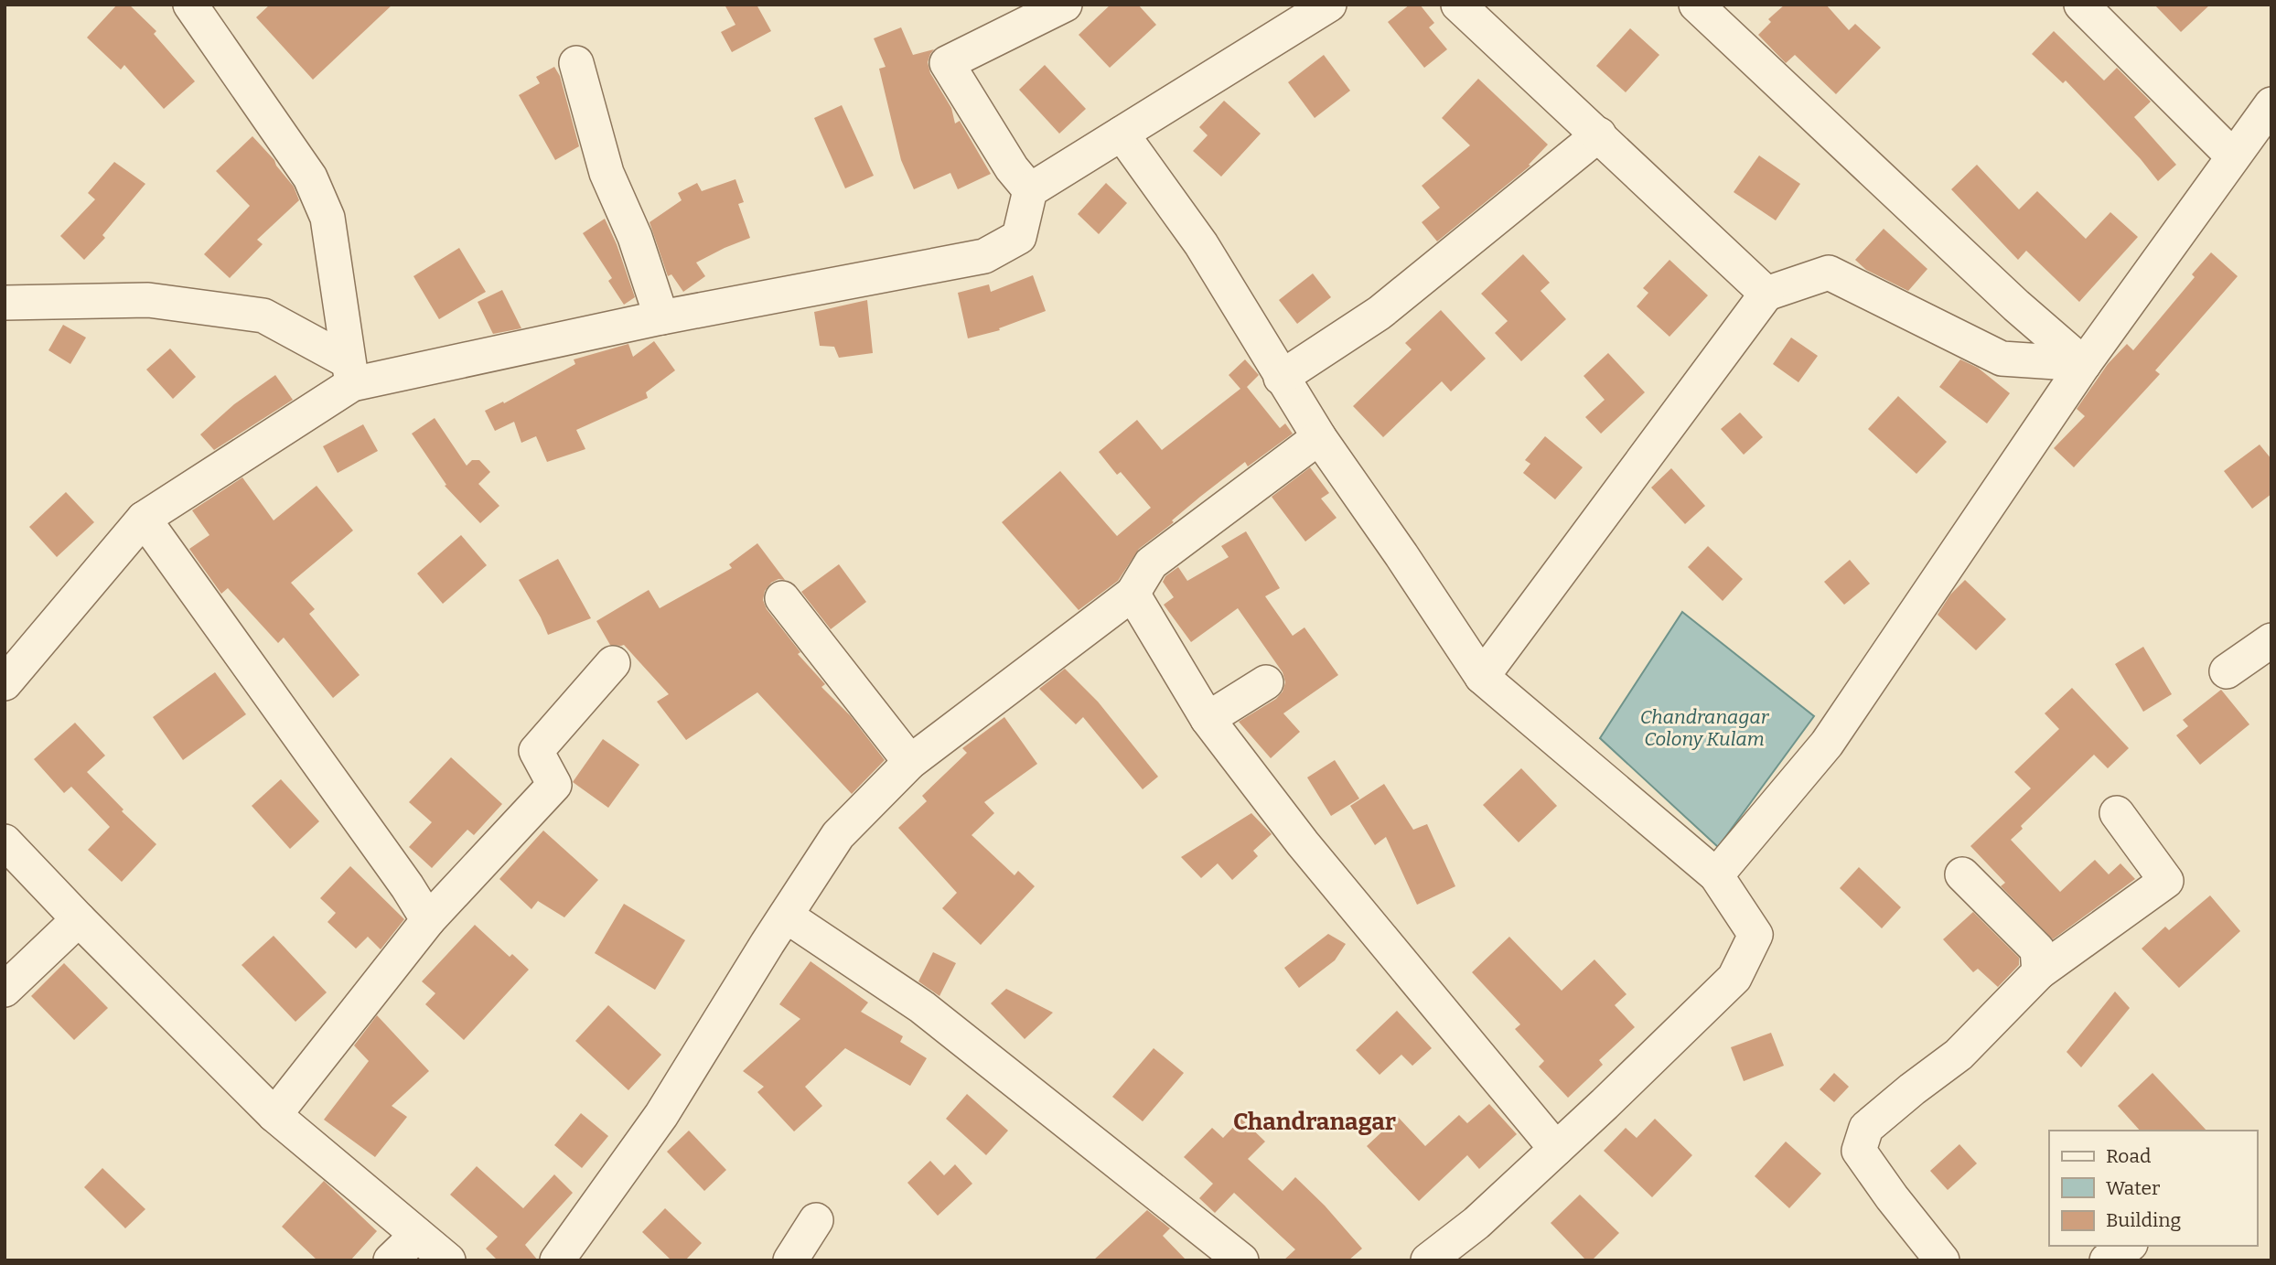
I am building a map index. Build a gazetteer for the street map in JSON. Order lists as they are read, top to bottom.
{
  "districts": ["Chandranagar"],
  "water": ["Chandranagar Colony Kulam"],
  "legend": ["Road", "Water", "Building"]
}
